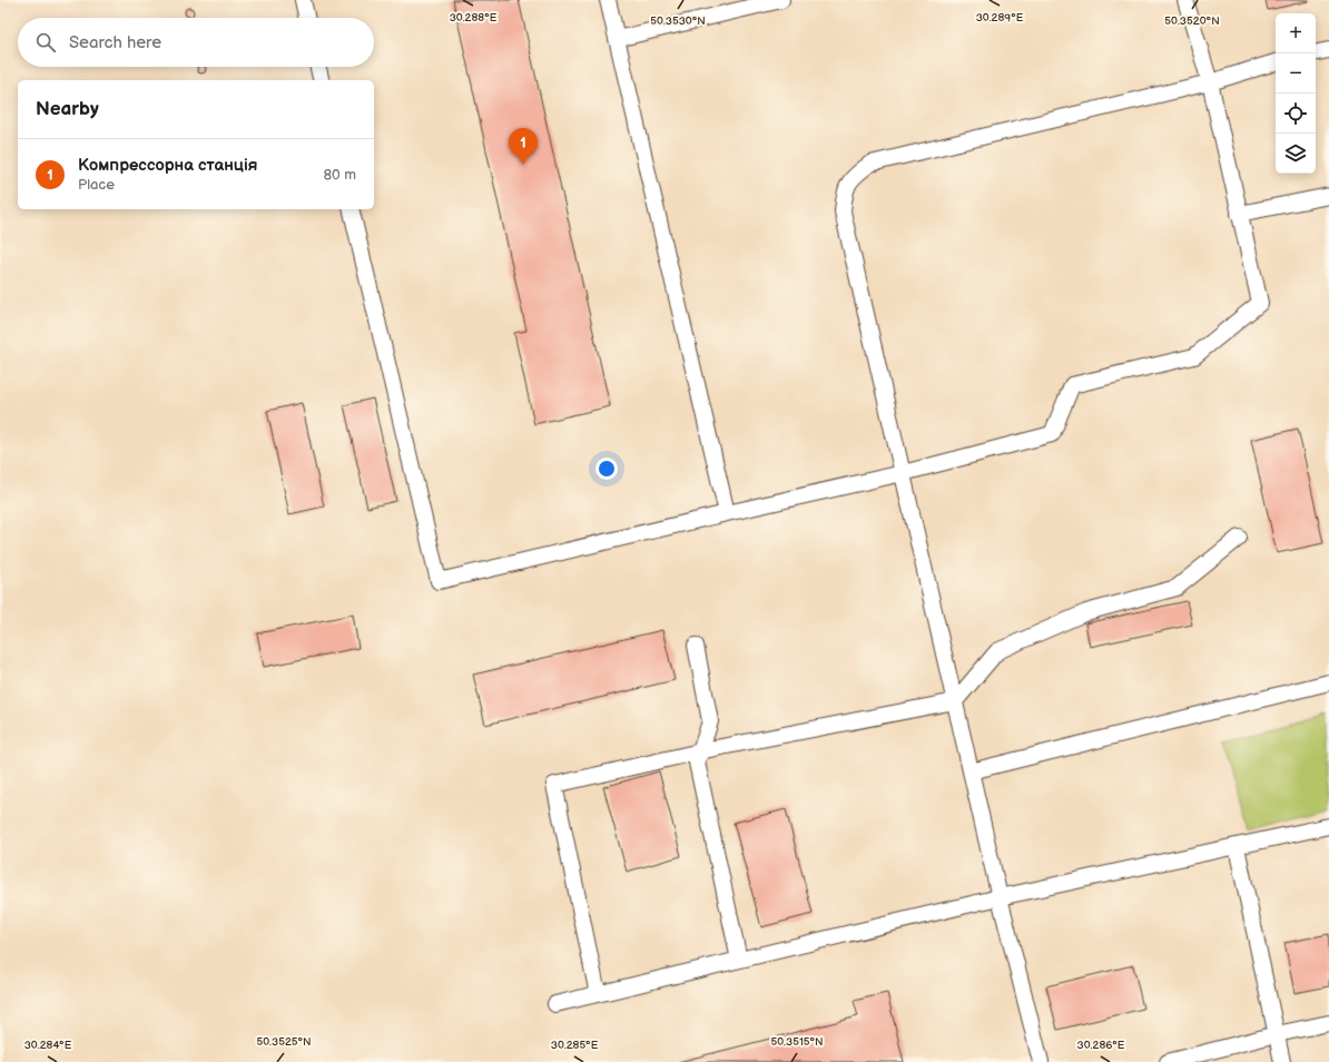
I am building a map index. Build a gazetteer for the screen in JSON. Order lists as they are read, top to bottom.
{
  "page": {
    "map_buttons": ["+", "−"],
    "search": "Search here",
    "heading": "Nearby",
    "pins": "1",
    "list": [
      {
        "mark": "1",
        "name": "Компрессорна станція",
        "note": "Place",
        "value": "80 m"
      }
    ]
  },
  "coordinates": [
    "30.289°E",
    "30.288°E",
    "50.3530°N",
    "50.3520°N",
    "50.3525°N",
    "50.3515°N",
    "30.284°E",
    "30.285°E",
    "30.286°E"
  ]
}
